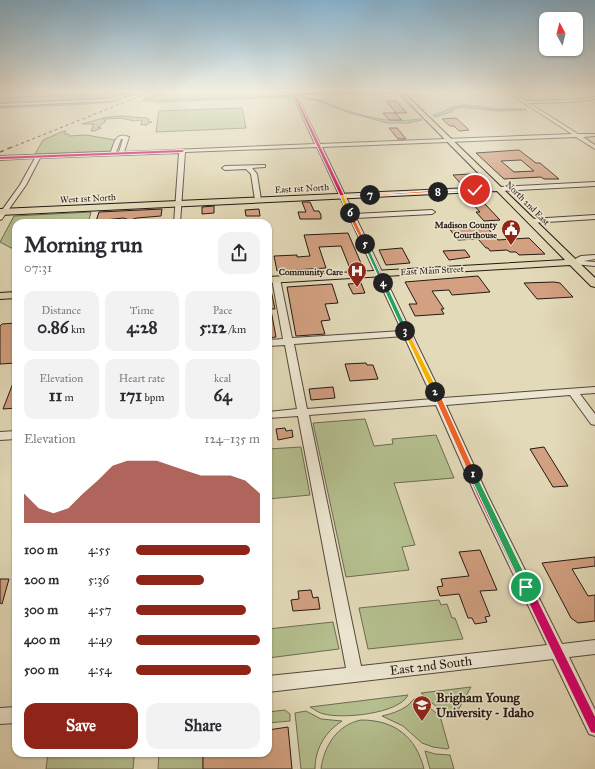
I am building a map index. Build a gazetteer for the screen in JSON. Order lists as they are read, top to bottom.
{
  "streets": {
    "main road": [
      "East 1st North",
      "West 1st North",
      "North 2nd East",
      "East Main Street"
    ],
    "street": ["East 2nd South"]
  },
  "crossings": [
    ["East 1st North", "West 1st North"],
    ["East 1st North", "North 2nd East"],
    ["North 2nd East", "East Main Street"]
  ],
  "places": {
    "public building": ["Madison County Courthouse"],
    "hospital": ["Community Care"],
    "school or university": ["Brigham Young University - Idaho"]
  },
  "north": "top",
  "page": {
    "pins": [
      "8",
      "7",
      "6",
      "5",
      "4",
      "3",
      "2",
      "1"
    ],
    "heading": ["Morning run", "07:31"],
    "stats": [
      ["Distance", "0.86 km"],
      ["Time", "4:28"],
      ["Pace", "5:12 /km"],
      ["Elevation", "11 m"],
      ["Heart rate", "171 bpm"],
      ["kcal", "64"]
    ],
    "chart": ["Elevation", "124–135 m"],
    "list": [
      {
        "name": "100 m",
        "note": "4:55"
      },
      {
        "name": "200 m",
        "note": "5:36"
      },
      {
        "name": "300 m",
        "note": "4:57"
      },
      {
        "name": "400 m",
        "note": "4:49"
      },
      {
        "name": "500 m",
        "note": "4:54"
      }
    ],
    "buttons": ["Save", "Share"]
  }
}
